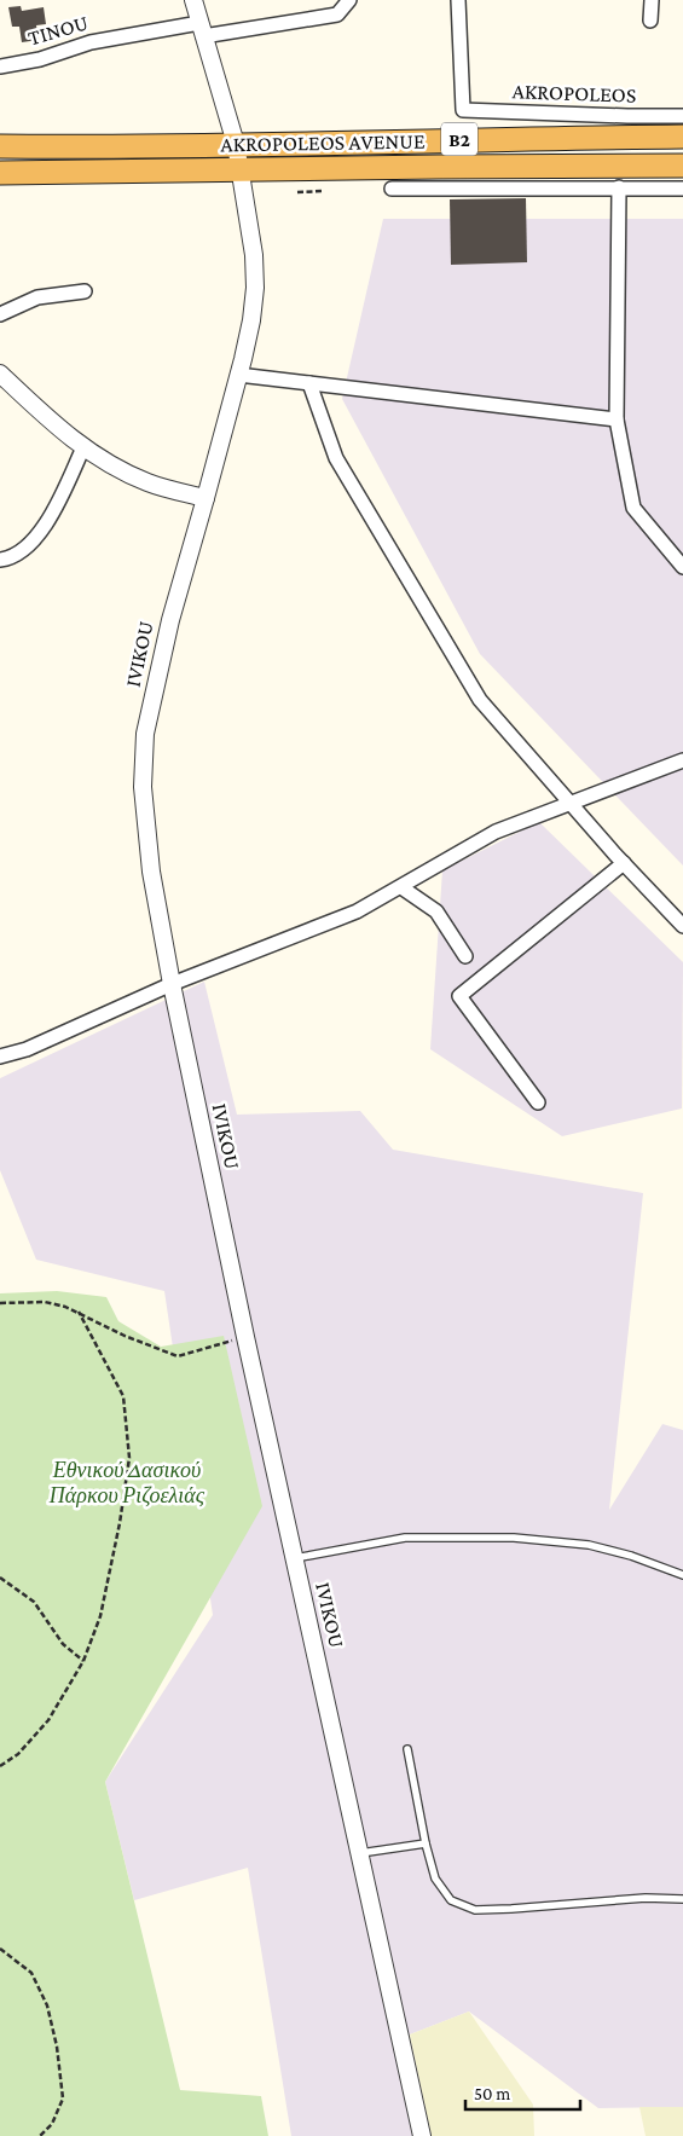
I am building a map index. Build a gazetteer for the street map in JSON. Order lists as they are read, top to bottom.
{
  "streets": {
    "highway": ["B2", "AKROPOLEOS AVENUE"],
    "street": ["TINOU", "AKROPOLEOS", "IVIKOU"]
  },
  "crossings": [
    ["TINOU", "IVIKOU"],
    ["AKROPOLEOS AVENUE", "IVIKOU"]
  ],
  "parks": ["Εθνικού Δασικού Πάρκου Ριζοελιάς"],
  "scale_bar": "50 m"
}
